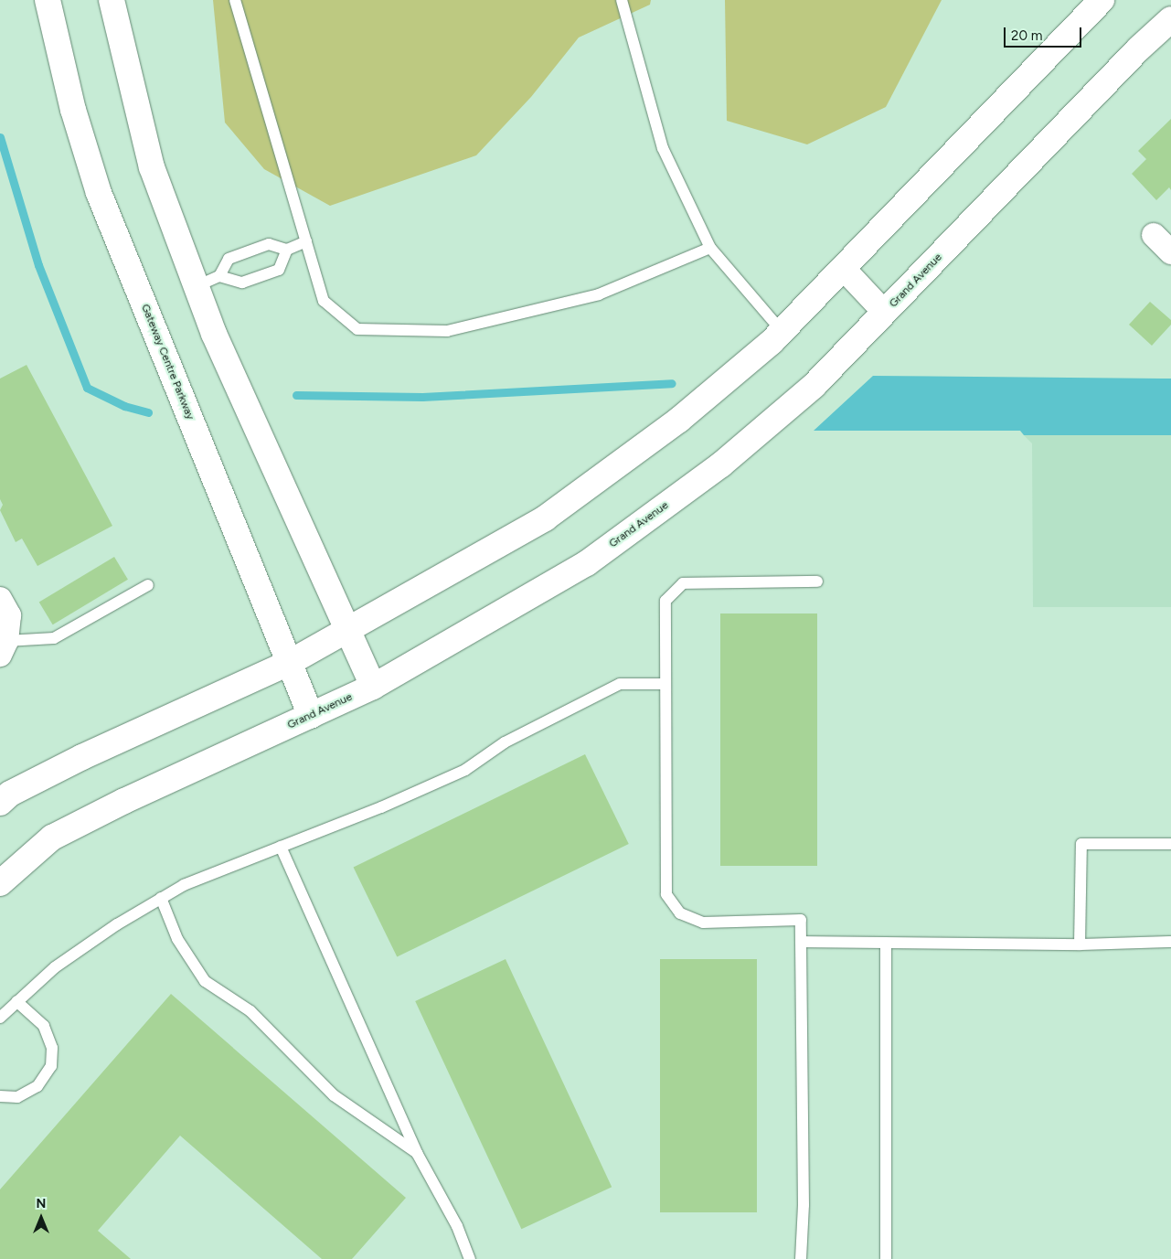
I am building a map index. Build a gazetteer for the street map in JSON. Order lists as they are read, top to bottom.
{
  "streets": {
    "street": ["Grand Avenue", "Gateway Centre Parkway"]
  },
  "crossings": [
    ["Grand Avenue", "Gateway Centre Parkway"]
  ],
  "scale_bar": "20 m",
  "north": "top"
}
